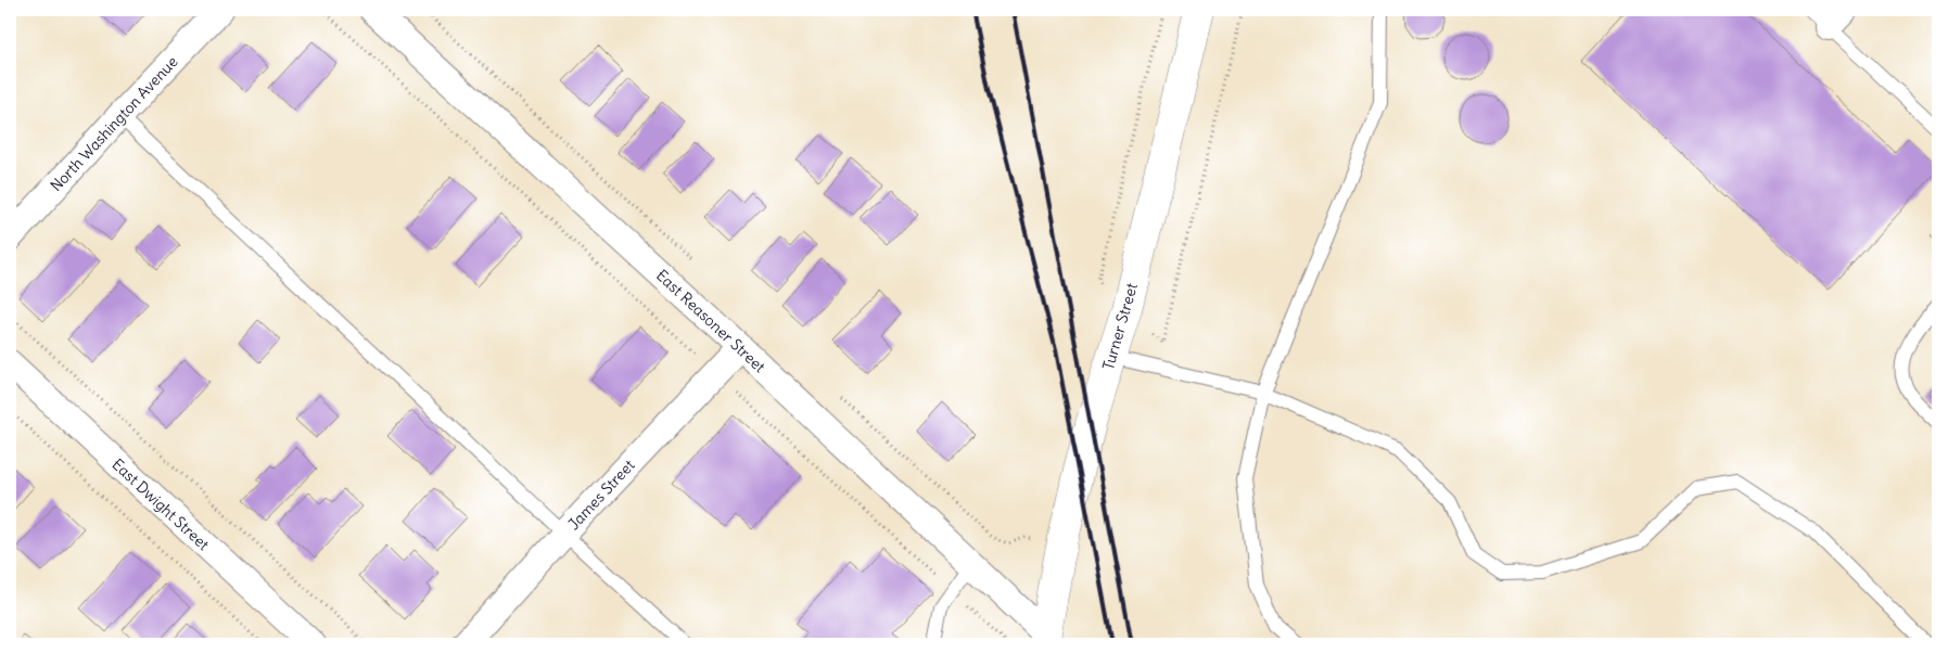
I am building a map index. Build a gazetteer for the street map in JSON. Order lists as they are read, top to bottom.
{
  "streets": {
    "street": [
      "North Washington Avenue",
      "East Reasoner Street",
      "Turner Street",
      "James Street",
      "East Dwight Street"
    ]
  },
  "crossings": [
    ["East Reasoner Street", "Turner Street"],
    ["East Reasoner Street", "James Street"]
  ]
}
